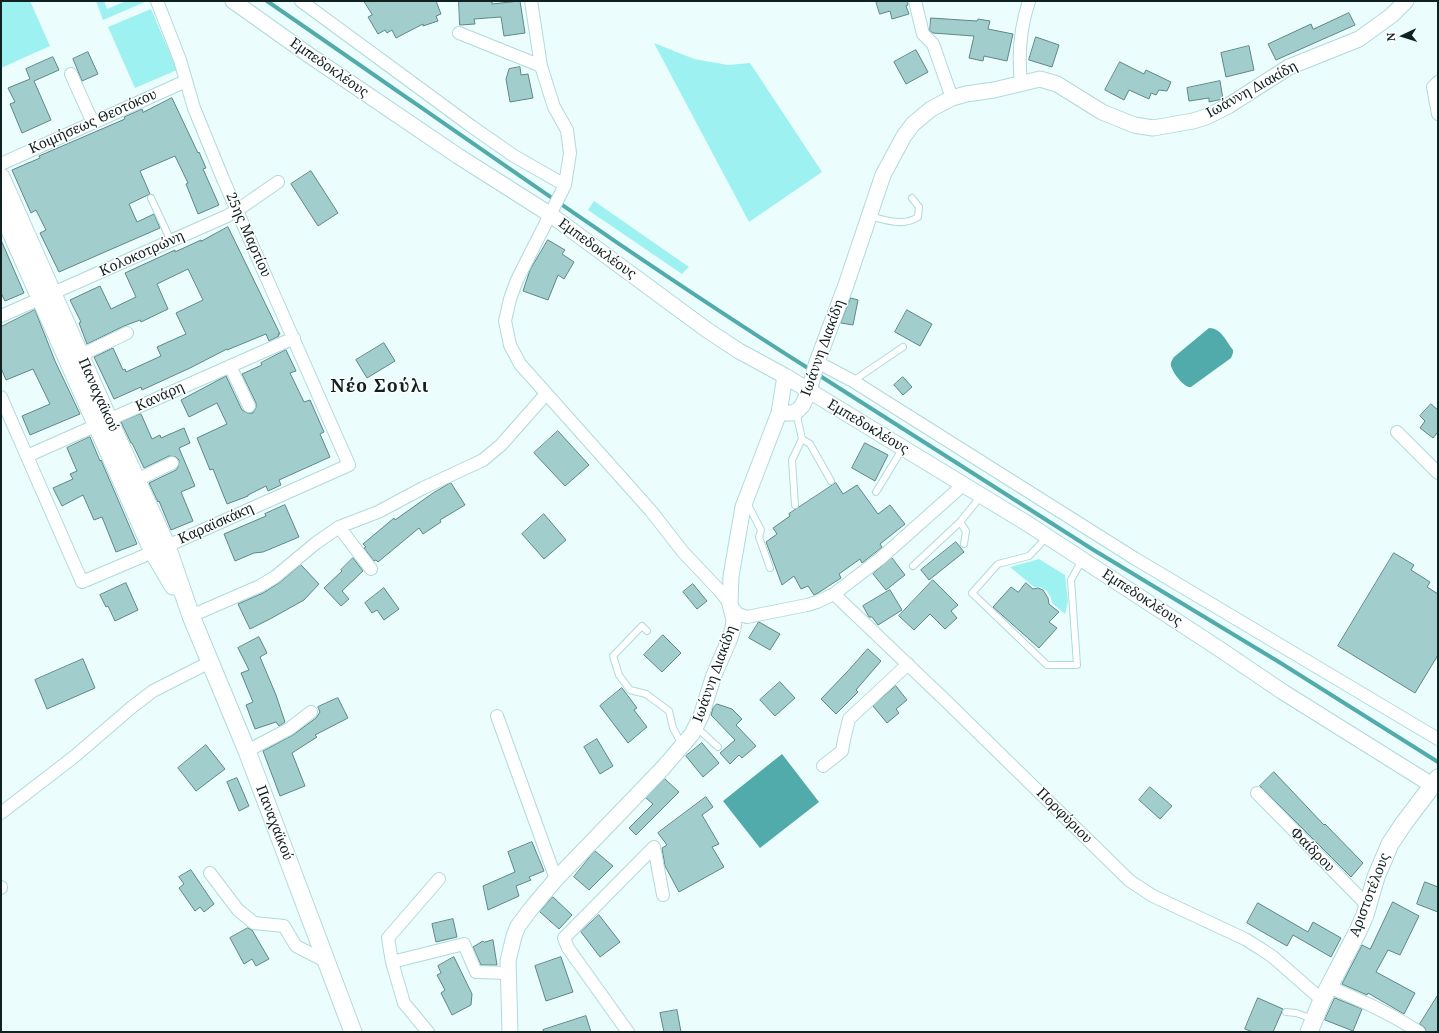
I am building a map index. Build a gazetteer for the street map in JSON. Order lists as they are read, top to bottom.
{
  "streets": {
    "main road": ["Παναχαϊκού", "Αριστοτέλους"],
    "street": [
      "Εμπεδοκλέους",
      "Ιωάννη Διακίδη",
      "Κοιμήσεως Θεοτόκου",
      "25ης Μαρτίου",
      "Κολοκοτρώνη",
      "Κανάρη",
      "Καραϊσκάκη",
      "Πορφύριου",
      "Φαίδρου"
    ]
  },
  "crossings": [
    ["Εμπεδοκλέους", "Ιωάννη Διακίδη"],
    ["Εμπεδοκλέους", "Αριστοτέλους"],
    ["Κοιμήσεως Θεοτόκου", "25ης Μαρτίου"],
    ["25ης Μαρτίου", "Κολοκοτρώνη"],
    ["25ης Μαρτίου", "Κανάρη"],
    ["25ης Μαρτίου", "Καραϊσκάκη"],
    ["Κολοκοτρώνη", "Παναχαϊκού"],
    ["Παναχαϊκού", "Κανάρη"],
    ["Παναχαϊκού", "Καραϊσκάκη"],
    ["Κανάρη", "Καραϊσκάκη"],
    ["Πορφύριου", "Αριστοτέλους"],
    ["Φαίδρου", "Αριστοτέλους"]
  ],
  "districts": ["Νέο Σούλι"],
  "north": "left"
}
